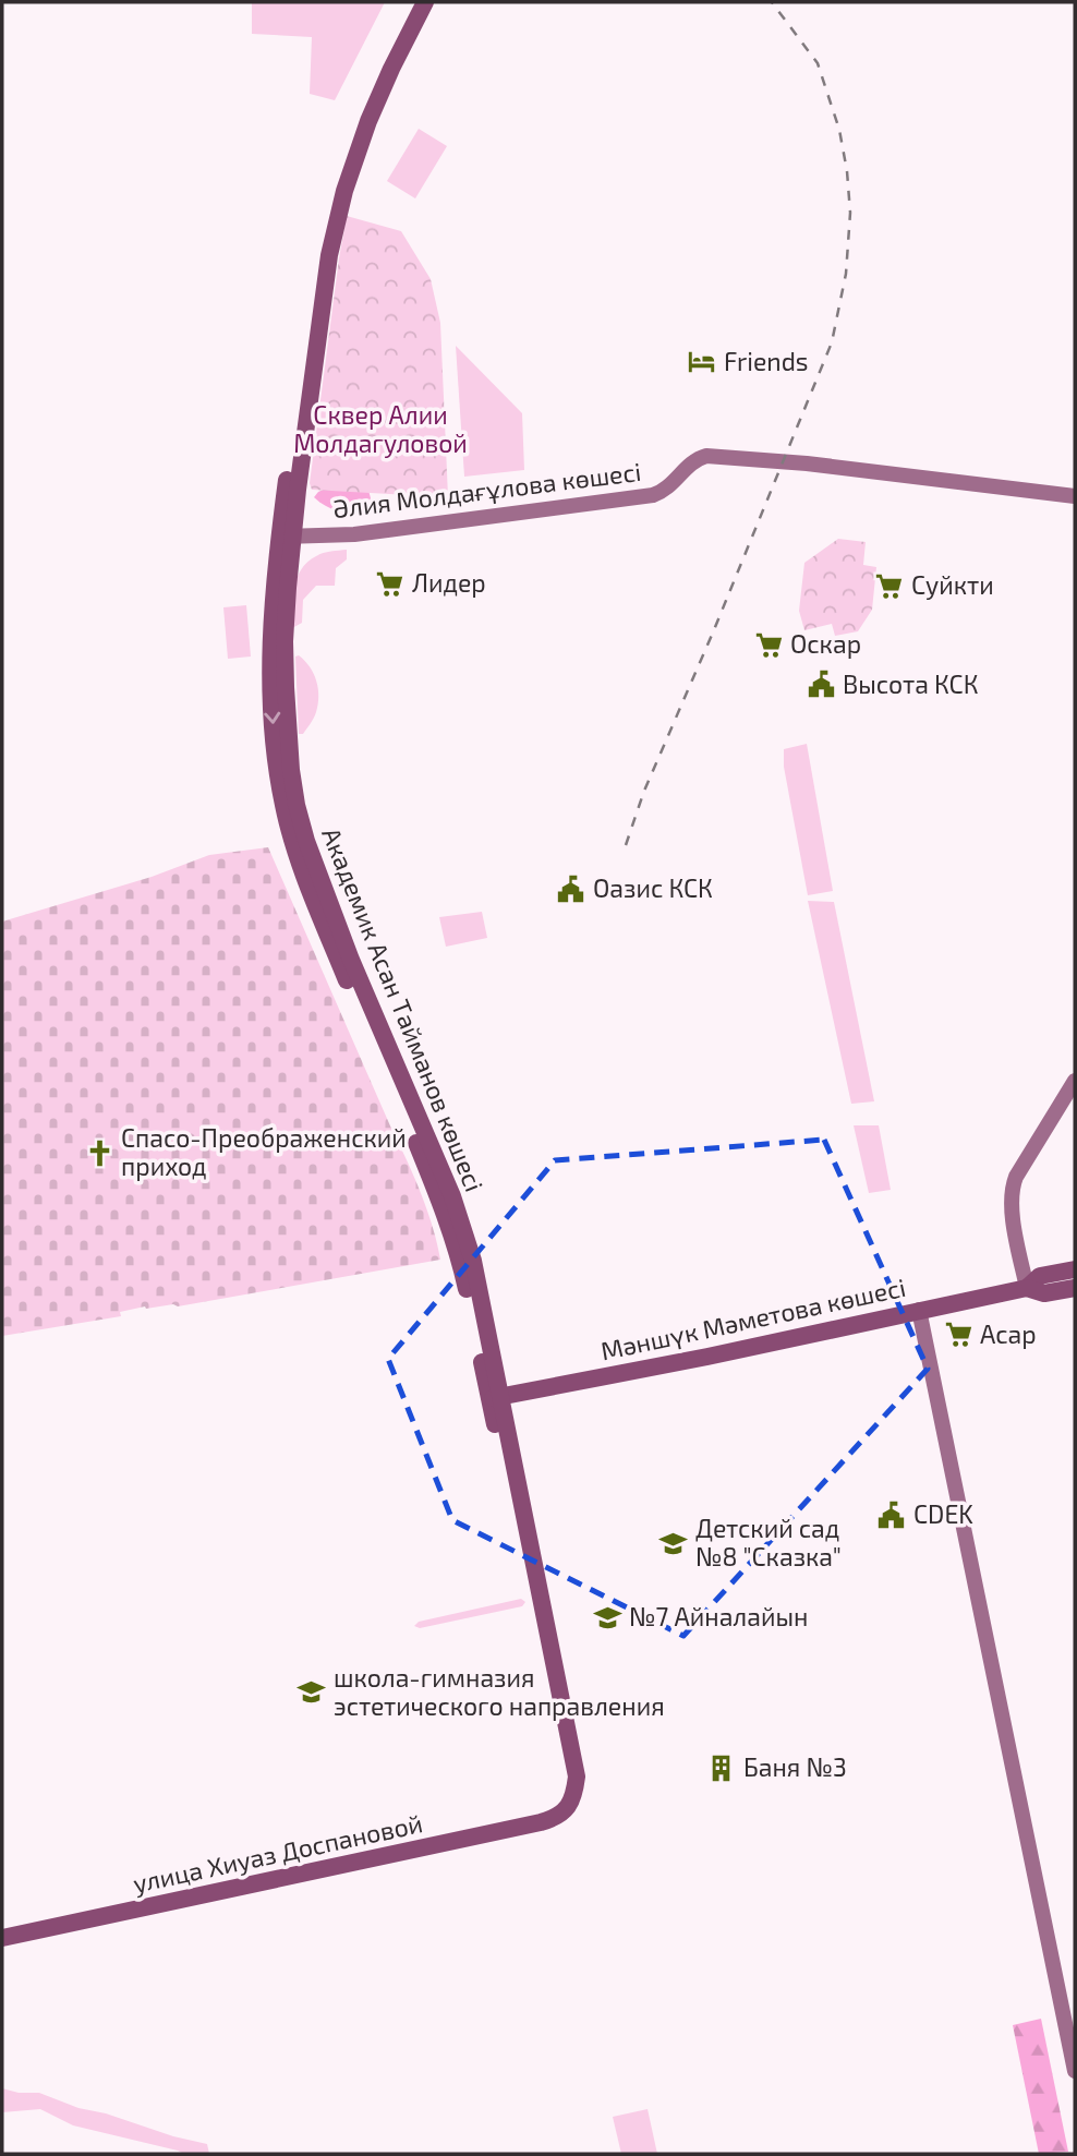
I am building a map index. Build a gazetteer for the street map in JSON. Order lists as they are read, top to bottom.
{
  "streets": {
    "main road": [
      "Әлия Молдағұлова көшесі",
      "Академик Асан Тайманов көшесі",
      "Мәншүк Мәметова көшесі",
      "улица Хиуаз Доспановой"
    ]
  },
  "crossings": [
    ["Әлия Молдағұлова көшесі", "Академик Асан Тайманов көшесі"],
    ["Академик Асан Тайманов көшесі", "Мәншүк Мәметова көшесі"],
    ["Академик Асан Тайманов көшесі", "улица Хиуаз Доспановой"]
  ],
  "parks": ["Сквер Алии Молдагуловой"],
  "places": {
    "hotel": ["Friends"],
    "supermarket": [
      "Лидер",
      "Суйкти",
      "Оскар",
      "Асар"
    ],
    "public building": ["Высота КСК", "Оазис КСК", "CDEK"],
    "church": ["Спасо-Преображенский приход"],
    "school or university": ["Детский сад №8 \"Сказка\"", "№7 Айналайын", "школа-гимназия эстетического направления"],
    "building": ["Баня №3"]
  }
}
